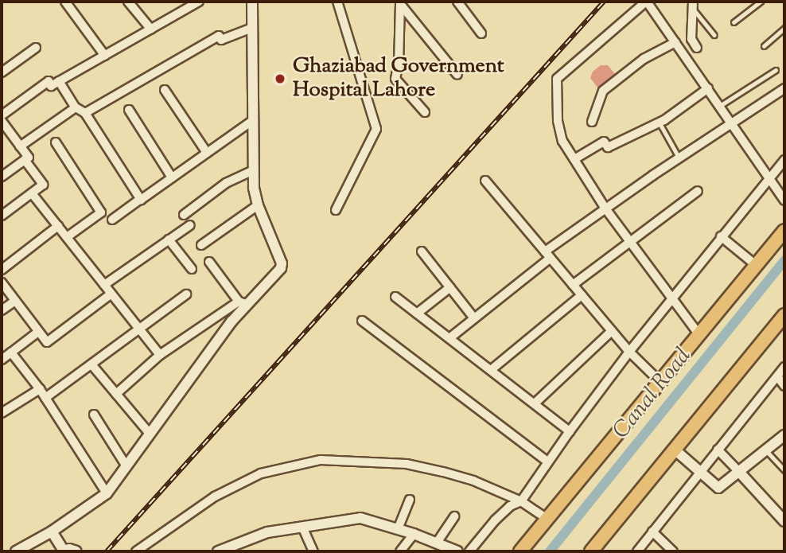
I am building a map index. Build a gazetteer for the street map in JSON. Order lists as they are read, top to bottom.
{
  "water": ["Canal Road"],
  "places": ["Ghaziabad Government Hospital Lahore"]
}
